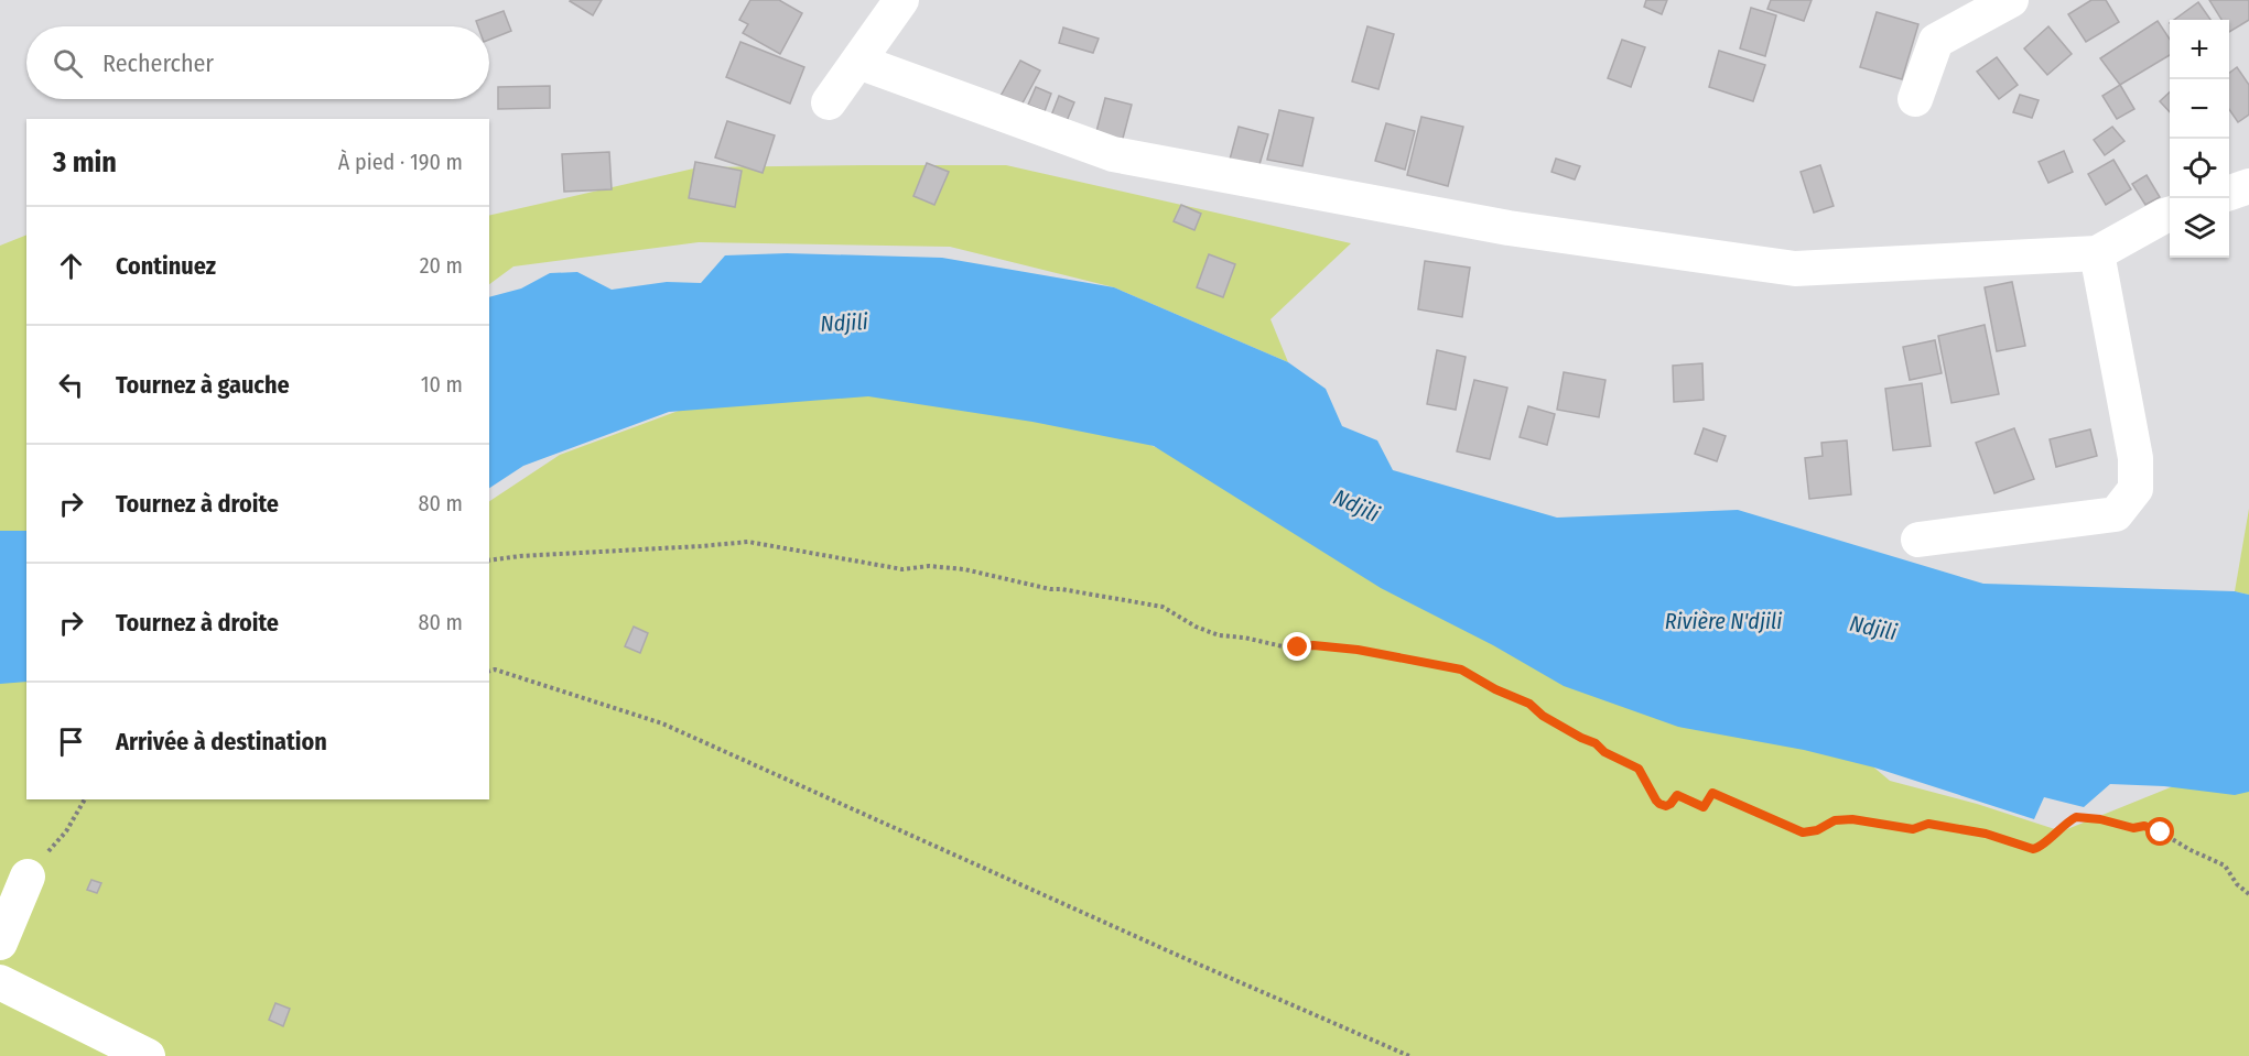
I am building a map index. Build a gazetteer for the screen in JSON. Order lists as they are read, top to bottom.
{
  "water": ["Ndjili", "Rivière N'djili"],
  "page": {
    "map_buttons": ["+", "−"],
    "search": "Rechercher",
    "heading": ["3 min", "À pied · 190 m"],
    "list": [
      ["Continuez", "20 m"],
      ["Tournez à gauche", "10 m"],
      ["Tournez à droite", "80 m"],
      ["Tournez à droite", "80 m"],
      "Arrivée à destination"
    ]
  }
}
